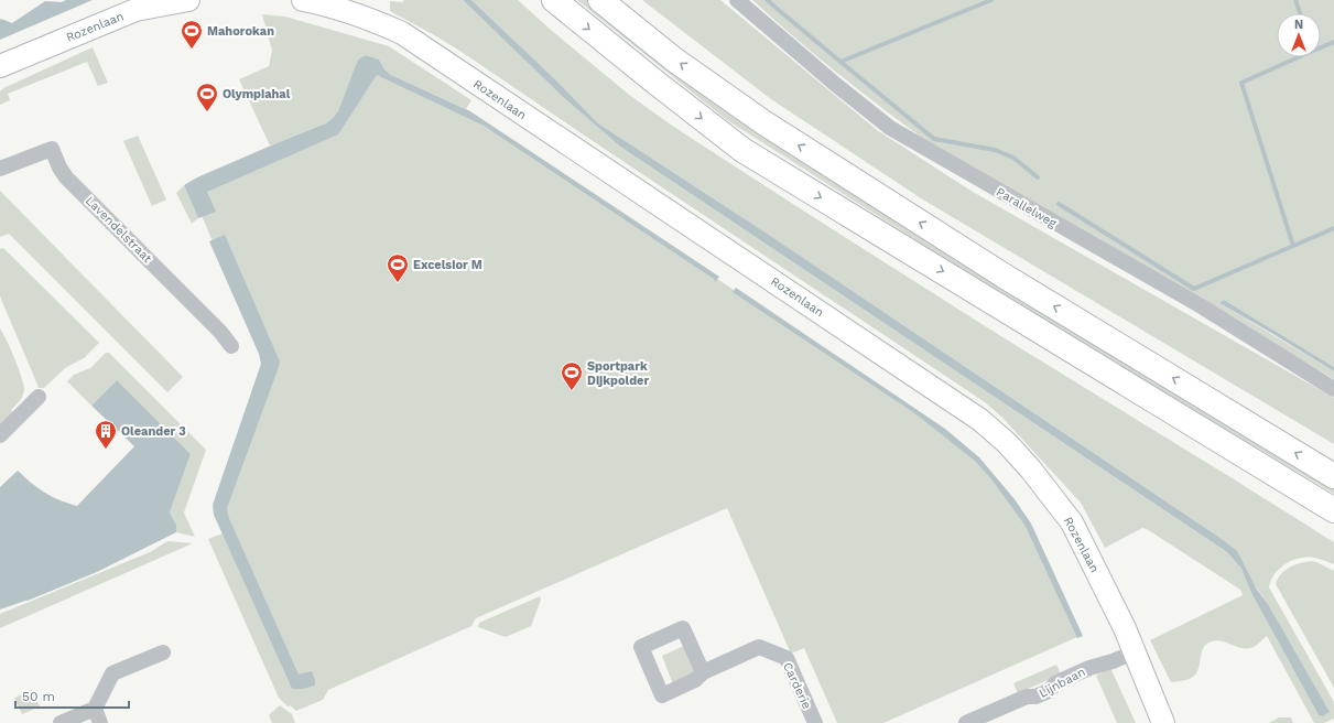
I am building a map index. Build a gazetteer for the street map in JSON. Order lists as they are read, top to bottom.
{
  "streets": {
    "street": [
      "Rozenlaan",
      "Parallelweg",
      "Lavendelstraat",
      "Lijnbaan",
      "Carderie"
    ]
  },
  "crossings": [
    ["Rozenlaan", "Lijnbaan"]
  ],
  "places": {
    "sports": [
      "Mahorokan",
      "Olympiahal",
      "Excelsior M",
      "Sportpark Dijkpolder"
    ],
    "building": ["Oleander 3"]
  },
  "scale_bar": "50 m",
  "north": "top"
}
